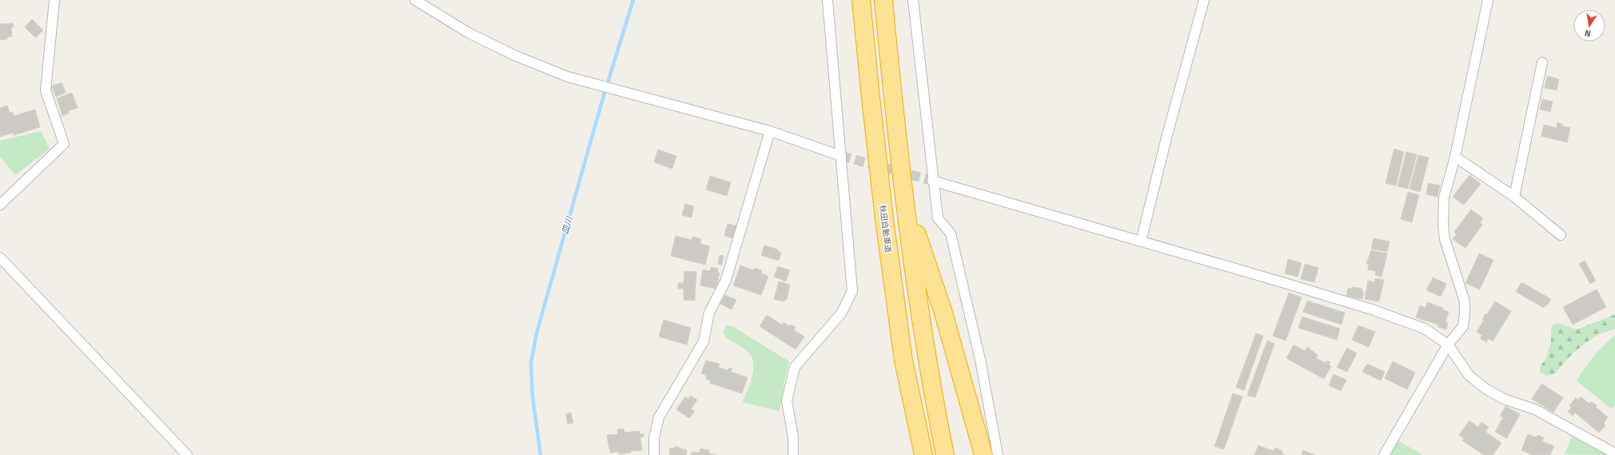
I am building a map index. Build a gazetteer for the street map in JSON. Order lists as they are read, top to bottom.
{
  "streets": {
    "highway": ["秋田自動車道"]
  },
  "water": ["皿川"],
  "north": "bottom"
}
